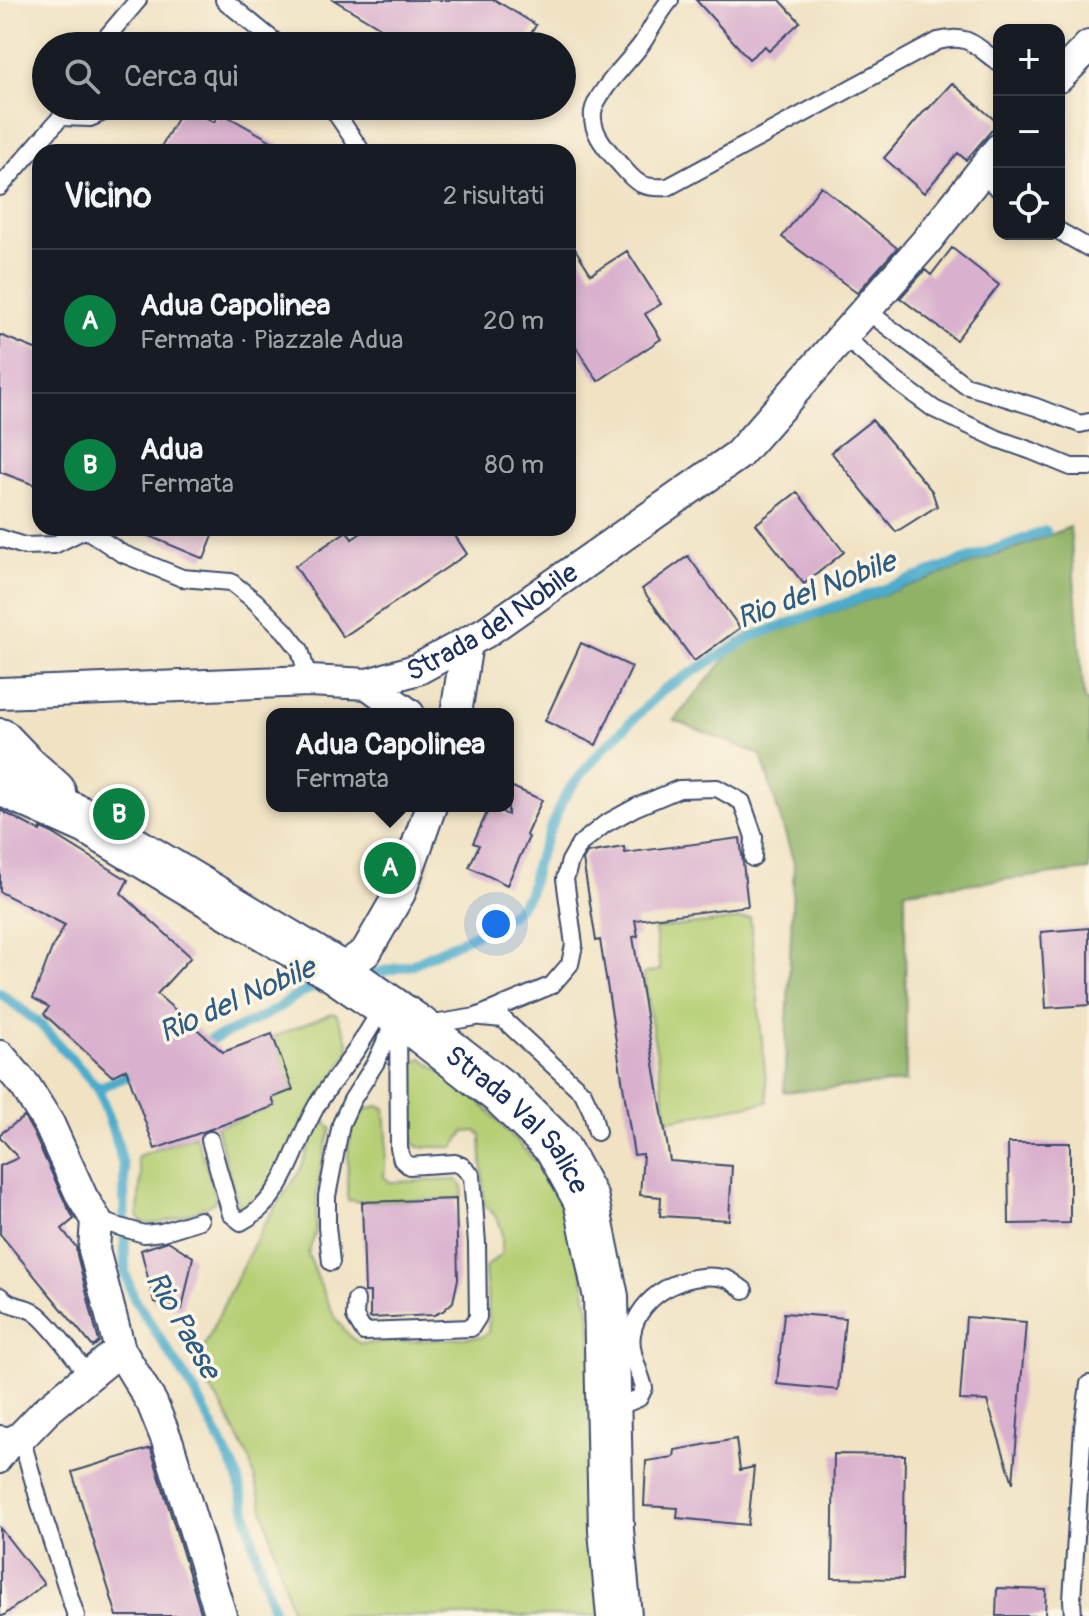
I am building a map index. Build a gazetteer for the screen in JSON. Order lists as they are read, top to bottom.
{
  "streets": {
    "street": ["Strada del Nobile", "Strada Val Salice"]
  },
  "water": ["Rio del Nobile", "Rio Paese"],
  "page": {
    "map_buttons": ["+", "−"],
    "search": "Cerca qui",
    "heading": ["Vicino", "2 risultati"],
    "list": [
      {
        "mark": "A",
        "name": "Adua Capolinea",
        "note": "Fermata · Piazzale Adua",
        "value": "20 m"
      },
      {
        "mark": "B",
        "name": "Adua",
        "note": "Fermata",
        "value": "80 m"
      }
    ],
    "popup": ["Adua Capolinea", "Fermata"],
    "pins": ["B", "A"]
  }
}
